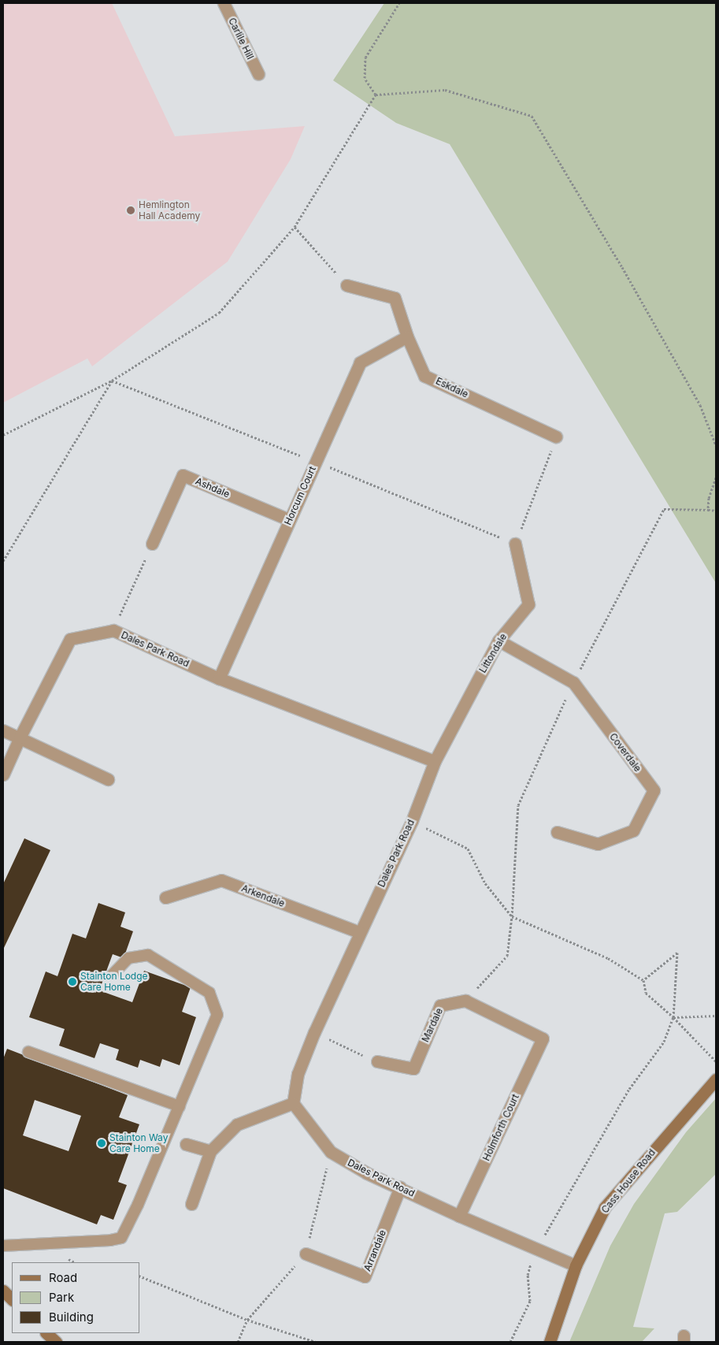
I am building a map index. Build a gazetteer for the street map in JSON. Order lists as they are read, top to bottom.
{
  "streets": {
    "street": [
      "Carlile Hill",
      "Eskdale",
      "Ashdale",
      "Horcum Court",
      "Dales Park Road",
      "Littondale",
      "Coverdale",
      "Arkendale",
      "Mardale",
      "Holmforth Court",
      "Cass House Road",
      "Arrandale"
    ]
  },
  "crossings": [
    ["Eskdale", "Horcum Court"],
    ["Ashdale", "Horcum Court"],
    ["Horcum Court", "Dales Park Road"],
    ["Dales Park Road", "Littondale"],
    ["Dales Park Road", "Arkendale"],
    ["Dales Park Road", "Holmforth Court"],
    ["Dales Park Road", "Cass House Road"],
    ["Dales Park Road", "Arrandale"],
    ["Littondale", "Coverdale"],
    ["Mardale", "Holmforth Court"]
  ],
  "places": ["Hemlington Hall Academy", "Stainton Lodge Care Home", "Stainton Way Care Home"],
  "legend": ["Road", "Park", "Building"]
}
